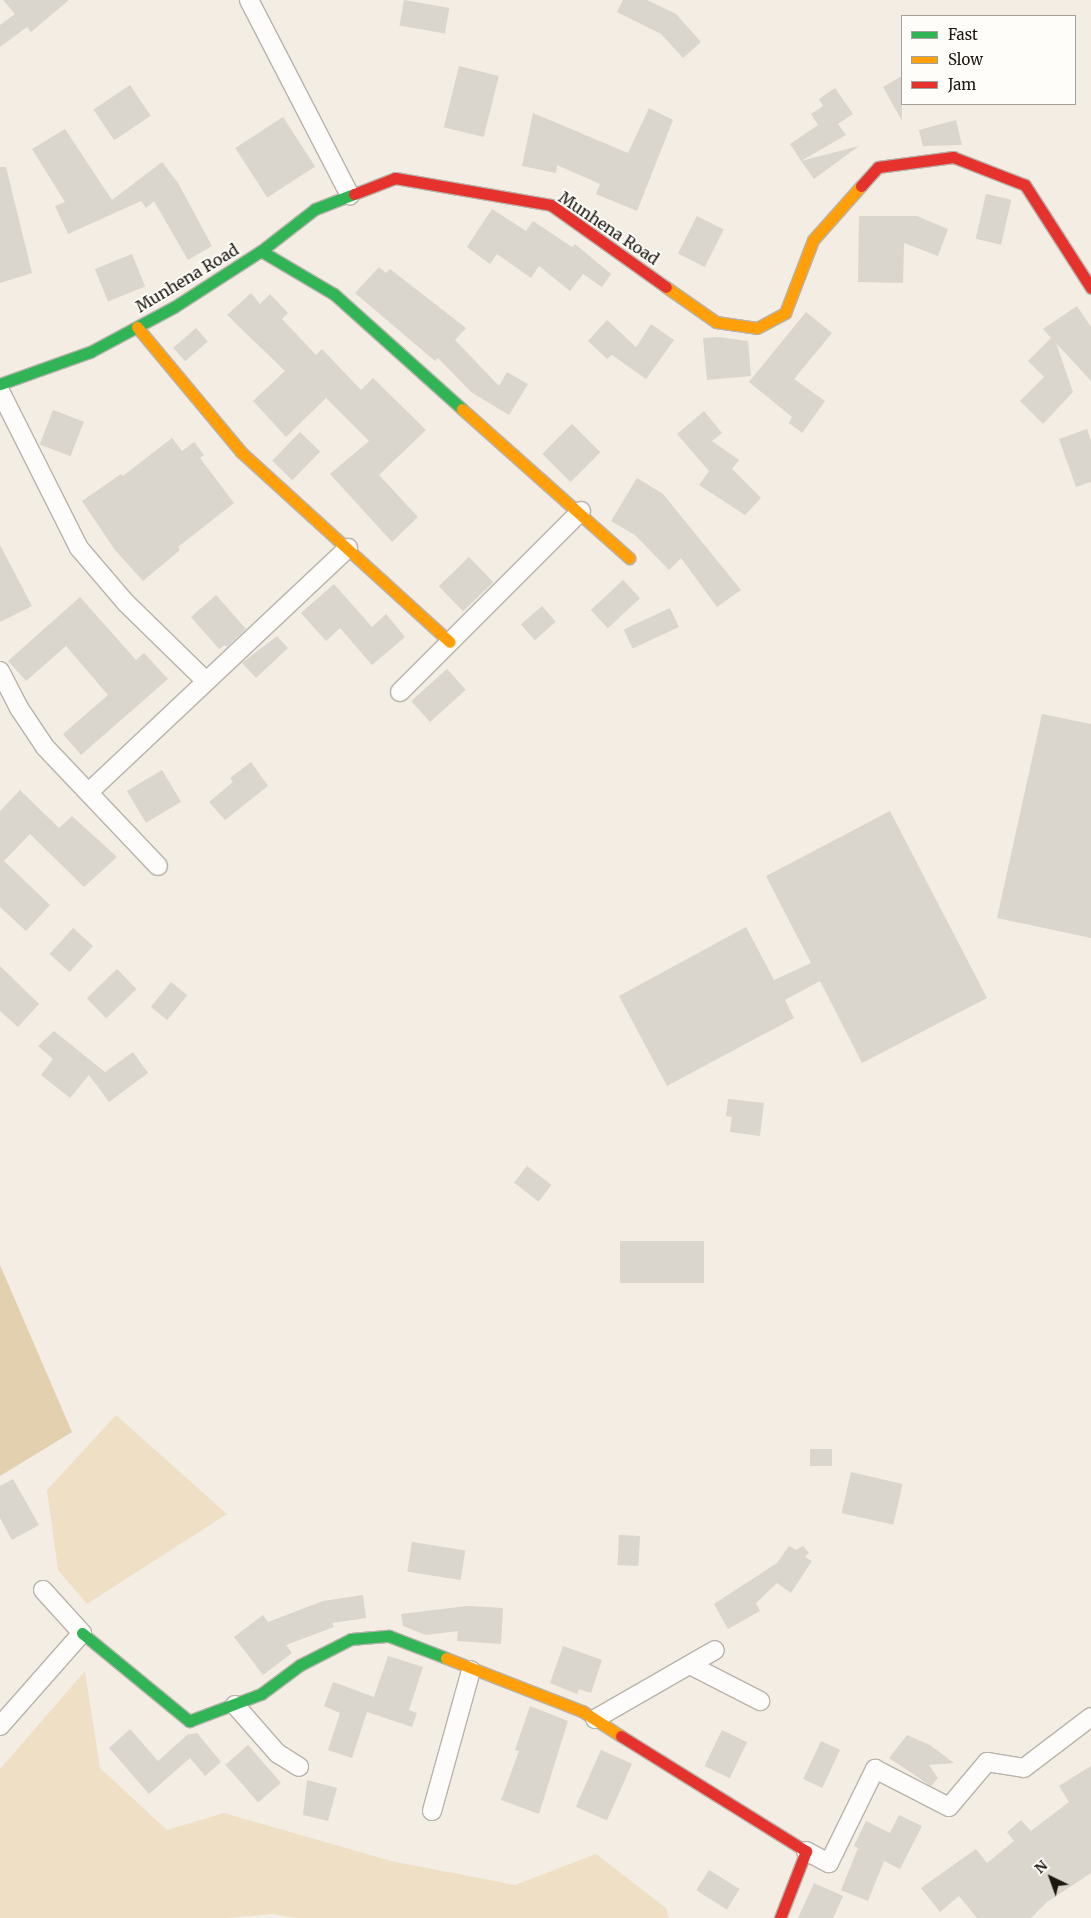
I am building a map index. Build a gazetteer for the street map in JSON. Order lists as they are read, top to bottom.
{
  "streets": {
    "street": ["Munhena Road"]
  },
  "legend": ["Fast", "Slow", "Jam"],
  "north": "top left"
}
